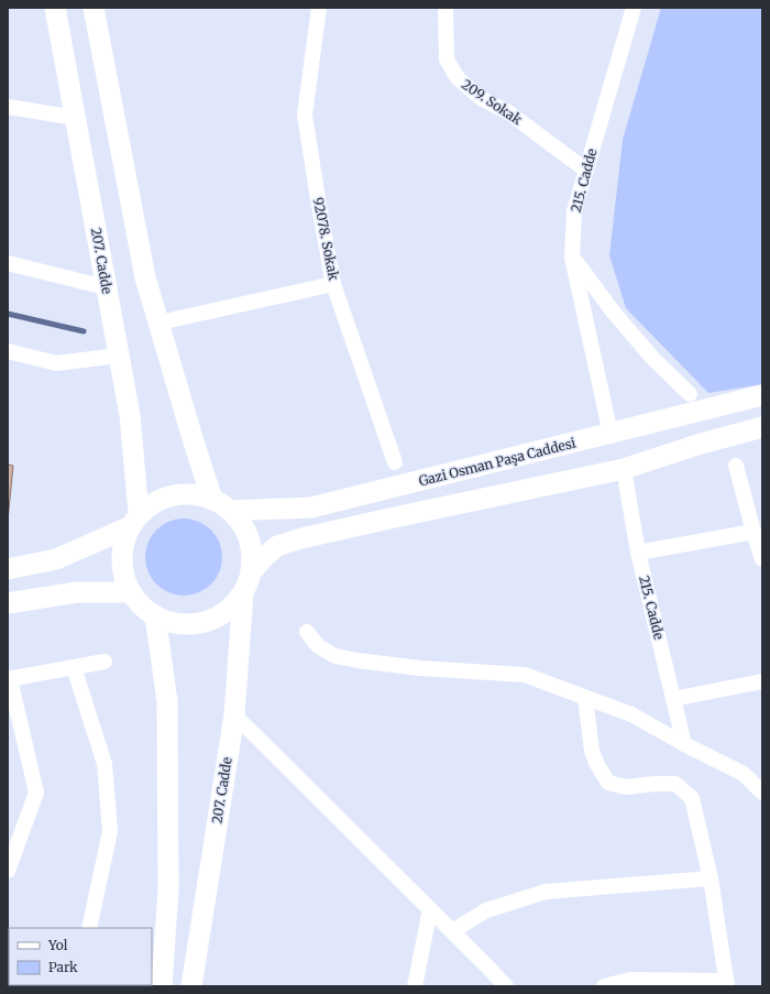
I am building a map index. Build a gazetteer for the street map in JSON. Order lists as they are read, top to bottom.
{
  "streets": {
    "main road": ["207. Cadde", "Gazi Osman Paşa Caddesi"],
    "street": ["209. Sokak", "215. Cadde", "92078. Sokak"]
  },
  "crossings": [
    ["209. Sokak", "215. Cadde"],
    ["215. Cadde", "Gazi Osman Paşa Caddesi"],
    ["207. Cadde", "Gazi Osman Paşa Caddesi"]
  ],
  "legend": ["Yol", "Park"]
}
